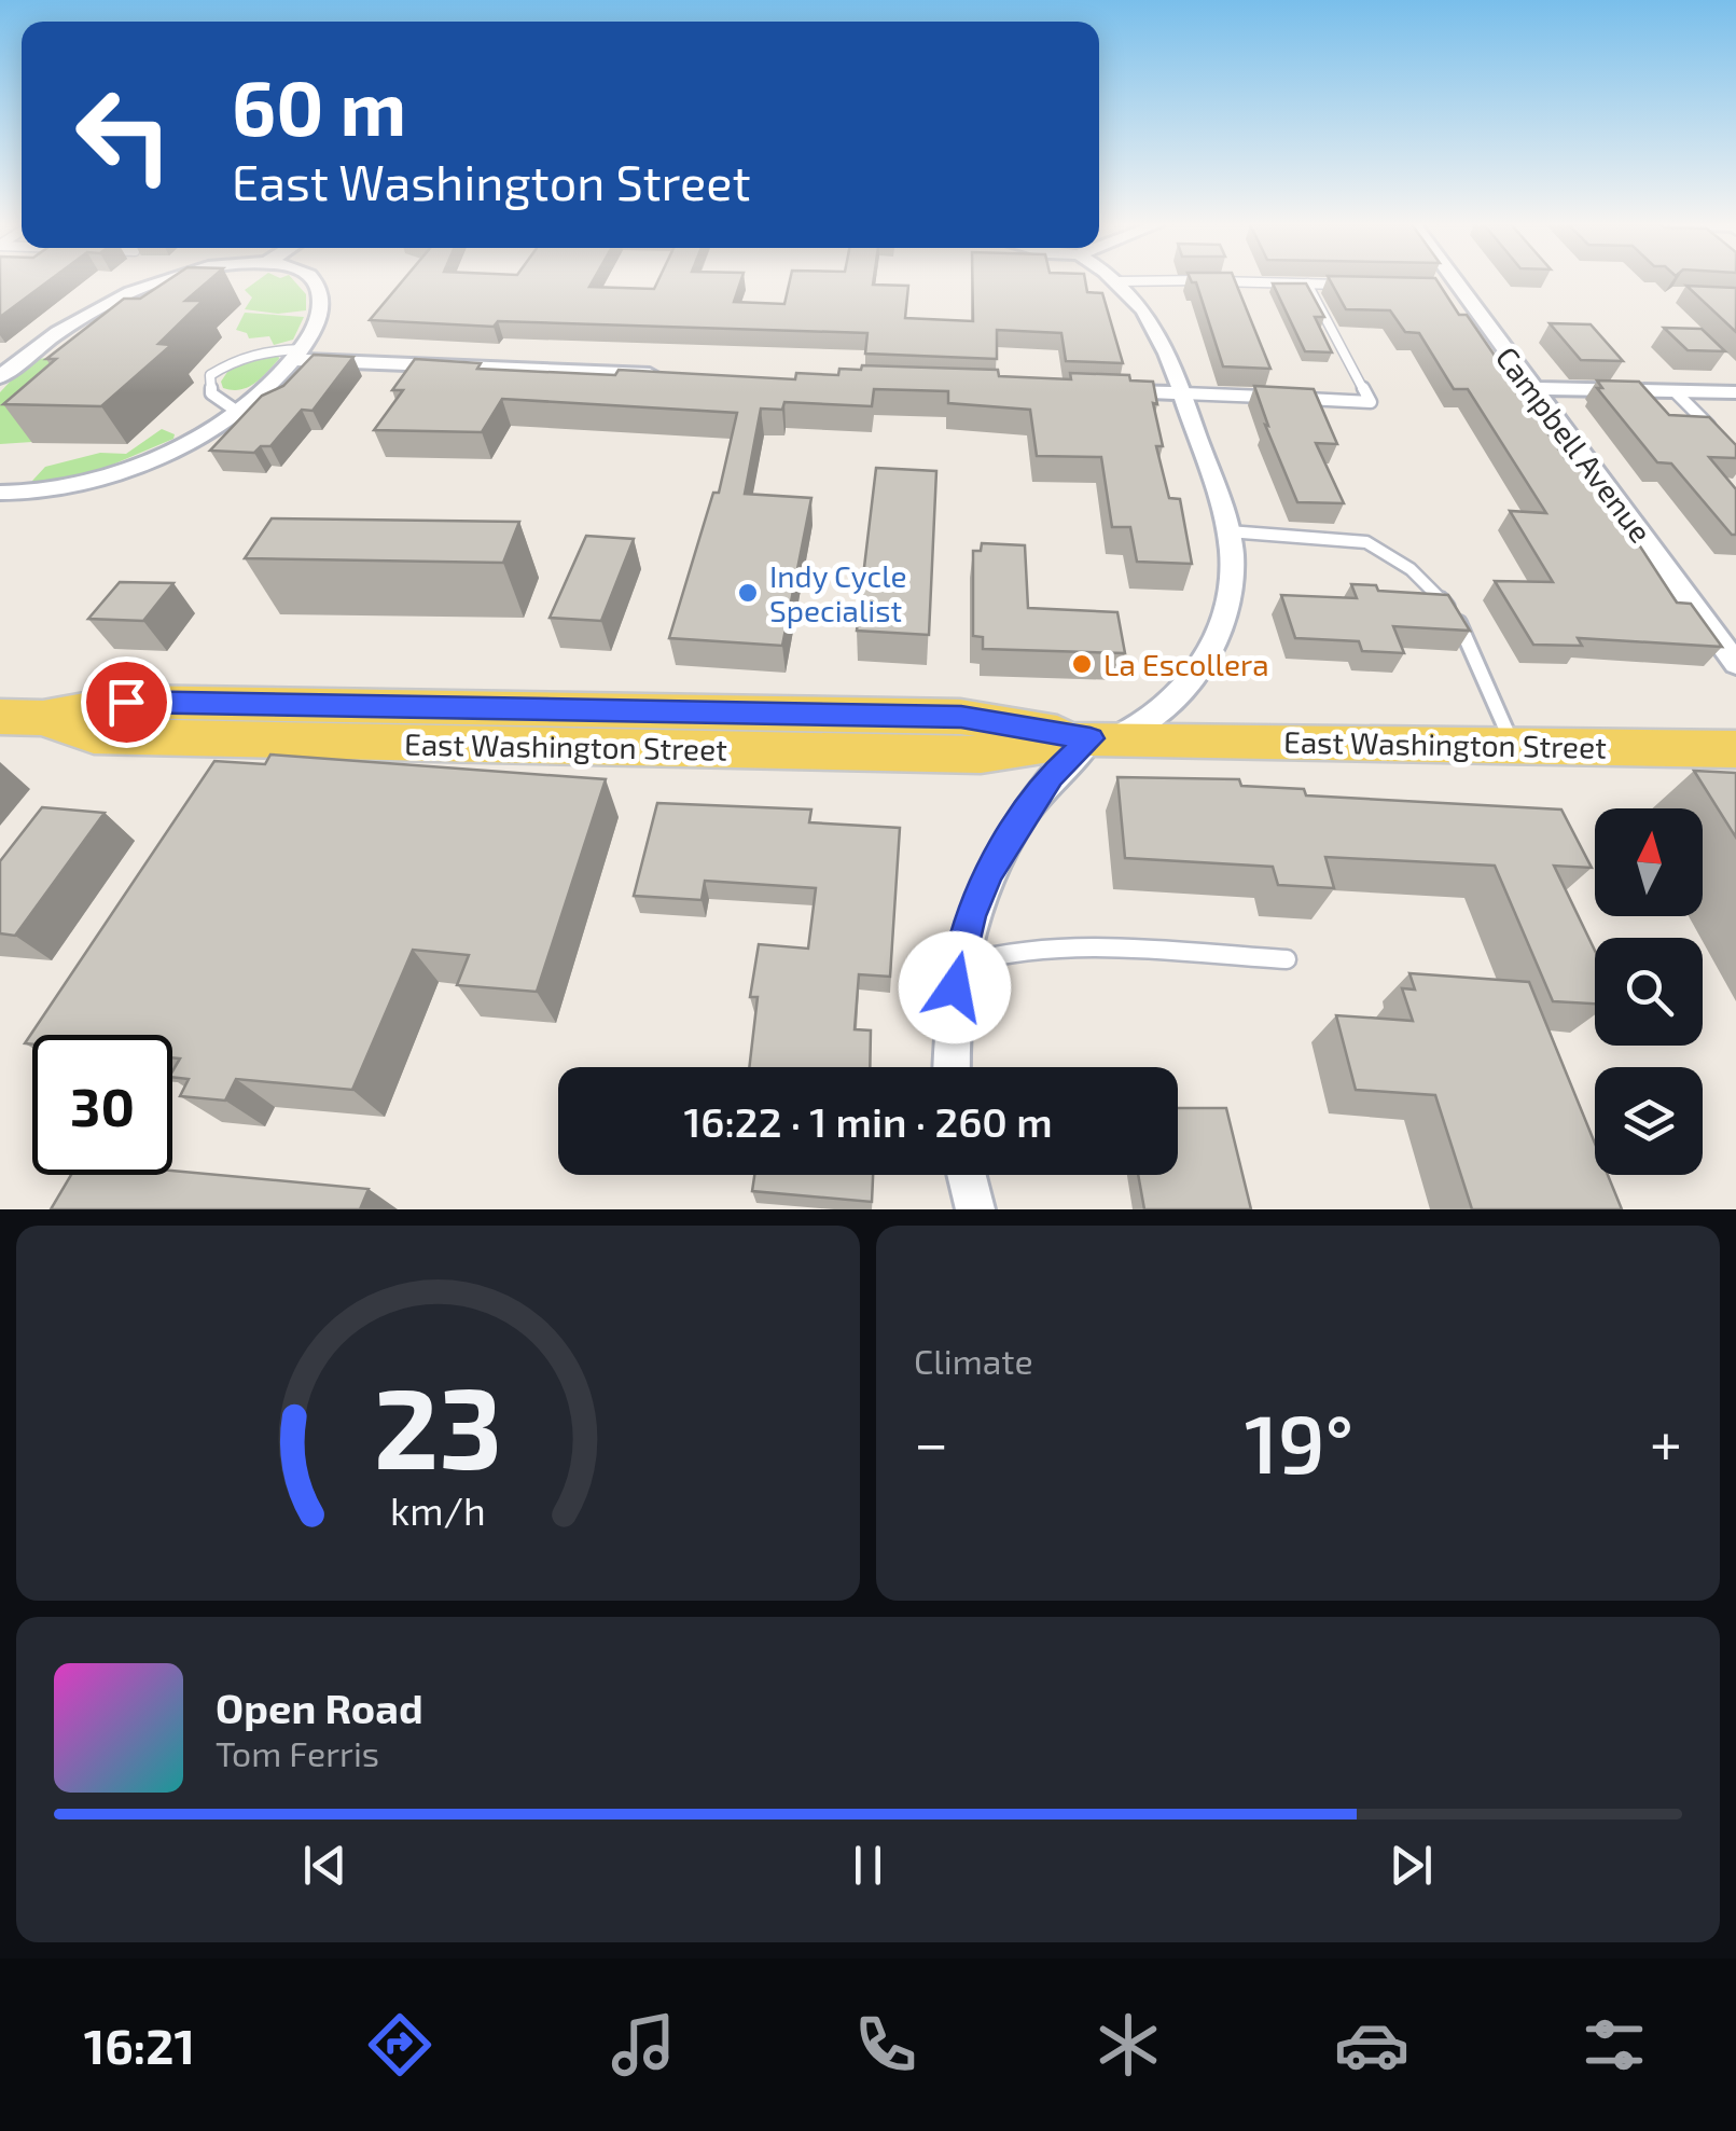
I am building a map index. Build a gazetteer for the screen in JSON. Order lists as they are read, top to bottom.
{
  "streets": {
    "main road": ["East Washington Street"],
    "street": ["Campbell Avenue"]
  },
  "places": ["Indy Cycle Specialist", "La Escollera"],
  "north": "top",
  "page": {
    "turn": ["60 m", "East Washington Street"],
    "limit": "30",
    "trip": "16:22 · 1 min · 260 m",
    "tile": "Climate",
    "heat": ["−", "19°", "+"],
    "song": ["Open Road", "Tom Ferris"],
    "tabs": "16:21",
    "gauge": ["23", "km/h"]
  }
}
